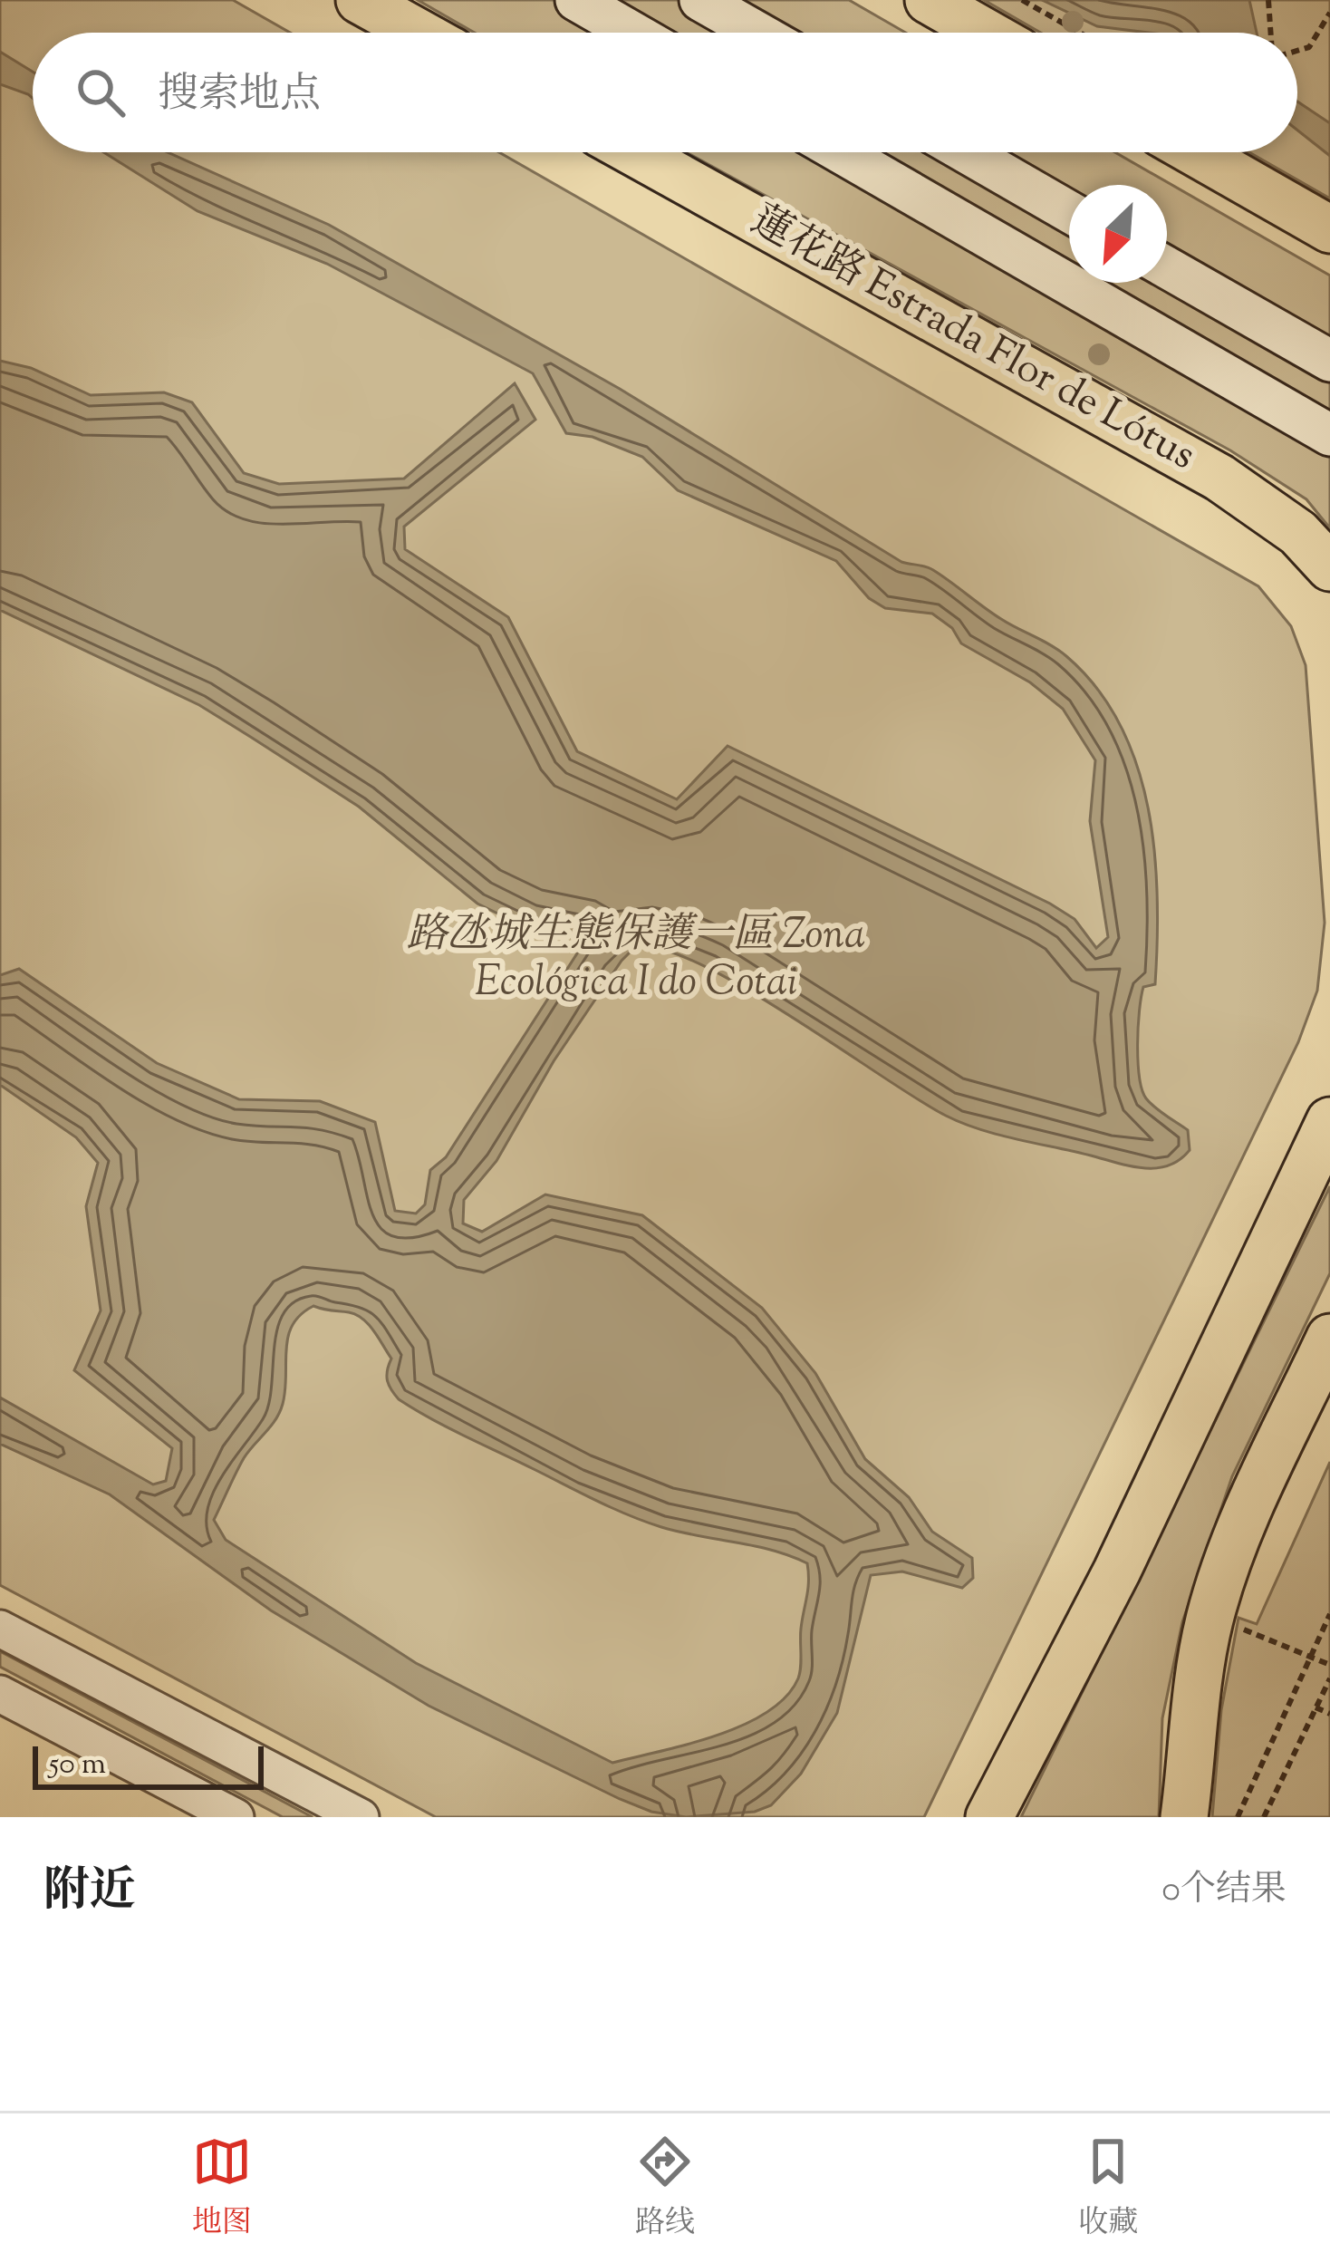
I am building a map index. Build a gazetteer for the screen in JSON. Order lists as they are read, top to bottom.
{
  "streets": {
    "main road": ["蓮花路 Estrada Flor de Lótus"]
  },
  "parks": ["路氹城生態保護一區 Zona Ecológica I do Cotai"],
  "scale_bar": "50 m",
  "north": "bottom left",
  "page": {
    "search": "搜索地点",
    "scale": "50 m",
    "heading": ["附近", "0个结果"],
    "nav": ["地图", "路线", "收藏"]
  }
}
